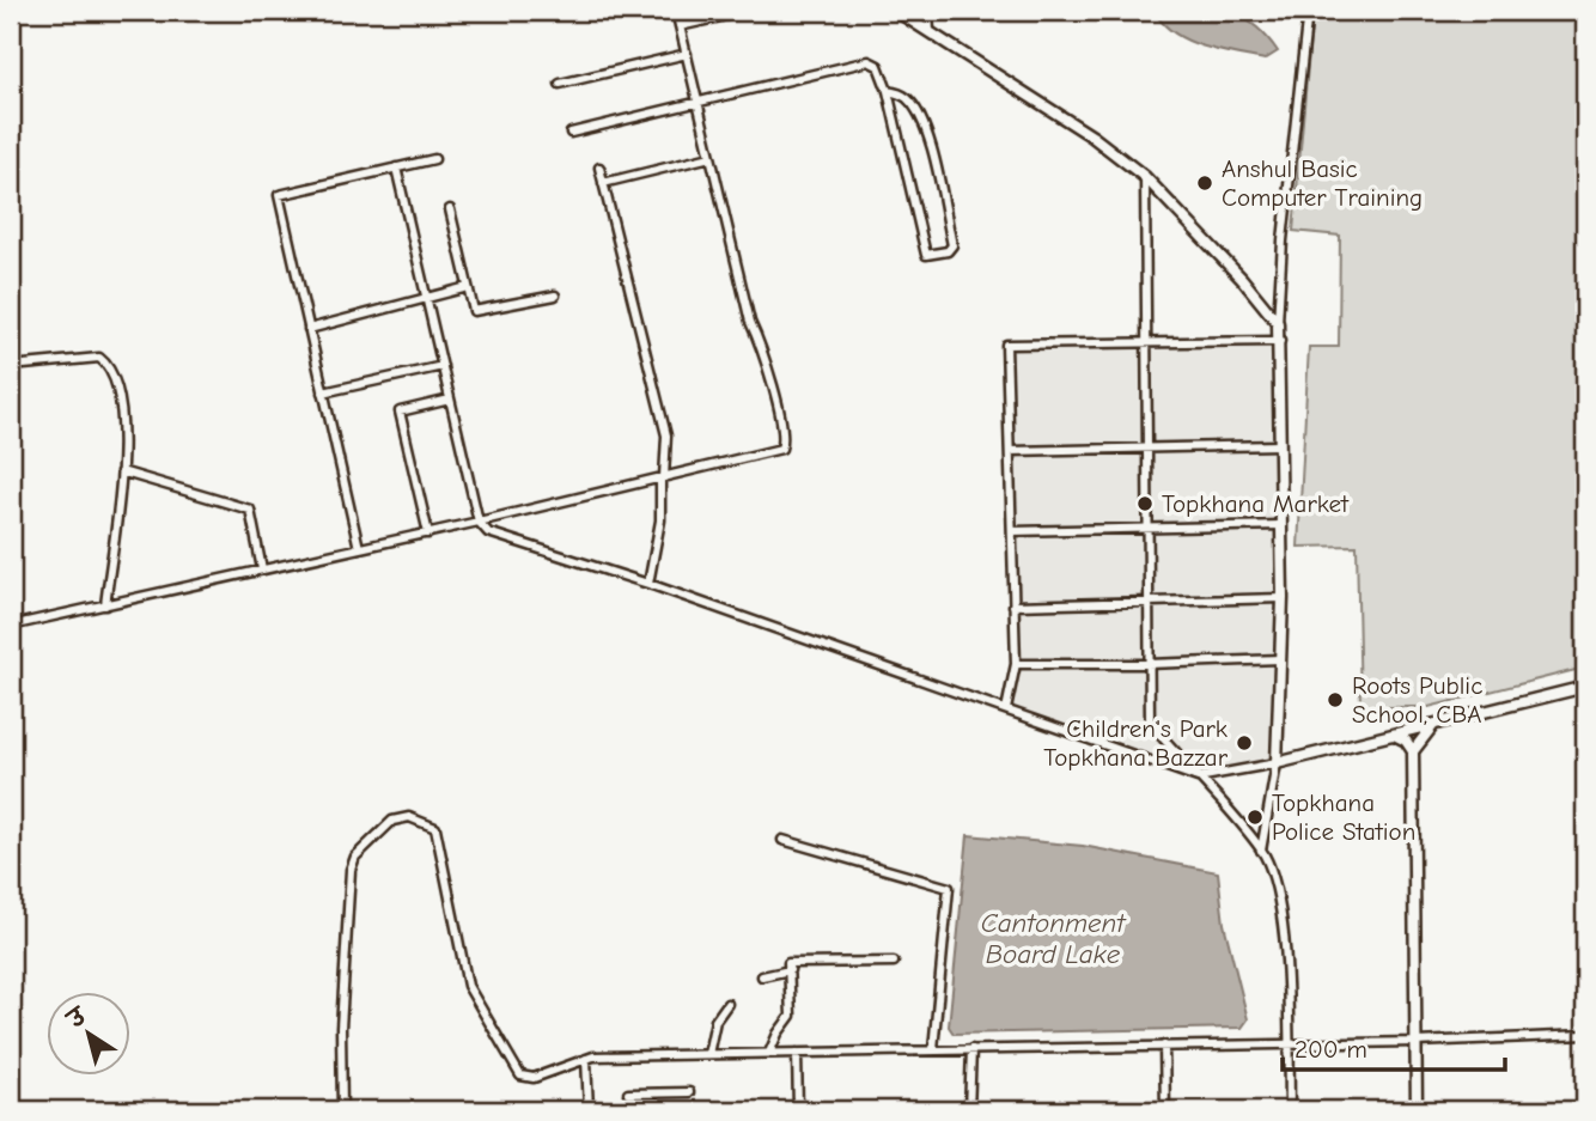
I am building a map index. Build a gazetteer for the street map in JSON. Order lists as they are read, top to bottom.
{
  "water": ["Cantonment Board Lake"],
  "places": [
    "Anshul Basic Computer Training",
    "Topkhana Market",
    "Roots Public School, CBA",
    "Children's Park Topkhana Bazzar",
    "Topkhana Police Station"
  ],
  "scale_bar": "200 m",
  "north": "top left"
}
